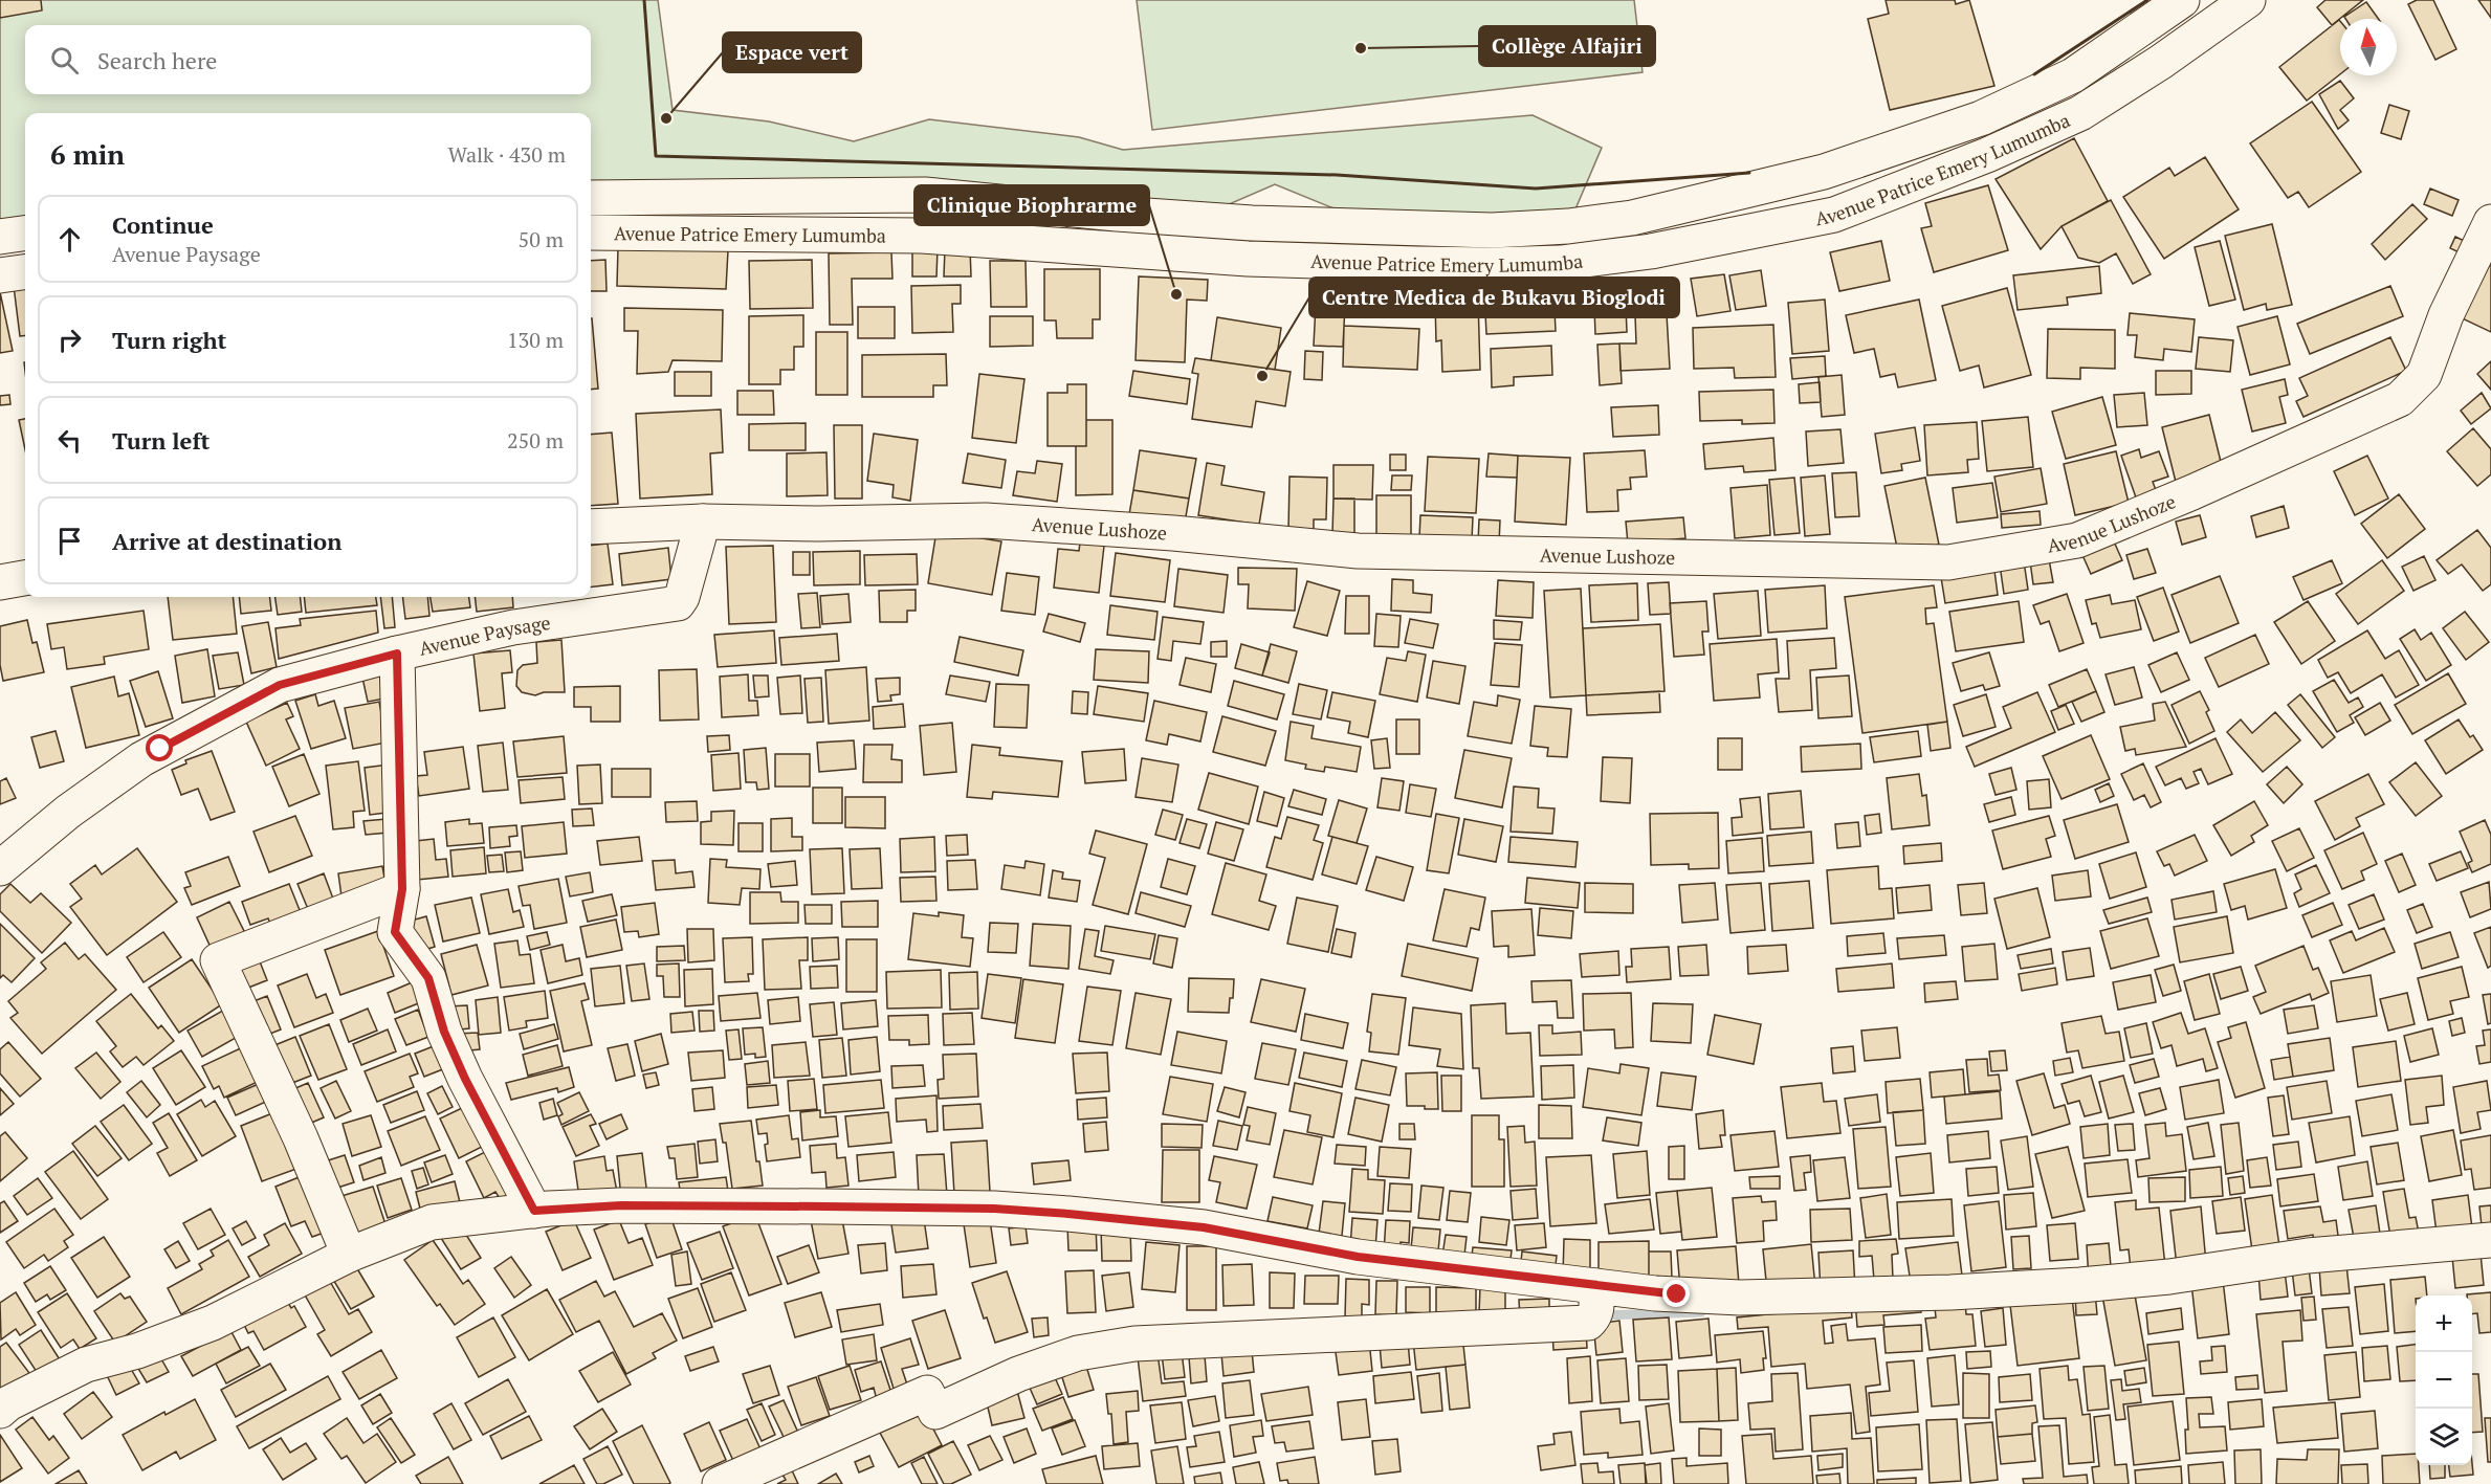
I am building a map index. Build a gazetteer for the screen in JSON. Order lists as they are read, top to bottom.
{
  "streets": {
    "street": ["Avenue Patrice Emery Lumumba", "Avenue Lushoze", "Avenue Paysage"]
  },
  "crossings": [
    ["Avenue Lushoze", "Avenue Paysage"]
  ],
  "places": [
    "Collège Alfajiri",
    "Espace vert",
    "Clinique Biophrarme",
    "Centre Medica de Bukavu Bioglodi"
  ],
  "north": "top",
  "page": {
    "search": "Search here",
    "heading": ["6 min", "Walk · 430 m"],
    "list": [
      ["Continue", "Avenue Paysage", "50 m"],
      ["Turn right", "130 m"],
      ["Turn left", "250 m"],
      "Arrive at destination"
    ],
    "map_buttons": ["+", "−"]
  }
}
